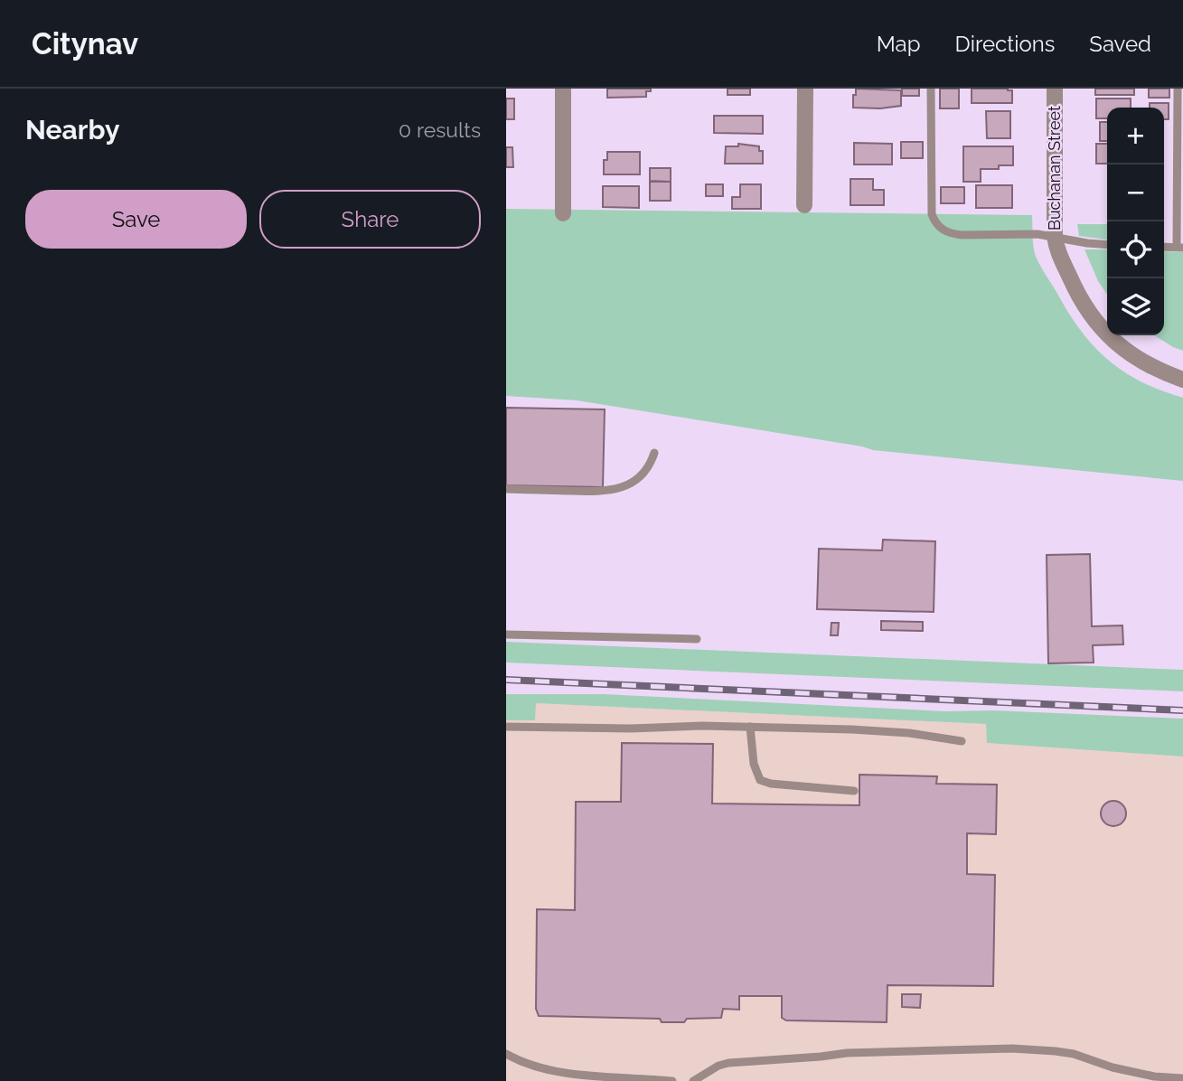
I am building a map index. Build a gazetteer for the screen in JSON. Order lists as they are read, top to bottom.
{
  "streets": {
    "street": ["Buchanan Street"]
  },
  "page": {
    "header": "Citynav",
    "nav": ["Map", "Directions", "Saved"],
    "heading": ["Nearby", "0 results"],
    "map_buttons": ["+", "−"],
    "buttons": ["Save", "Share"]
  }
}
